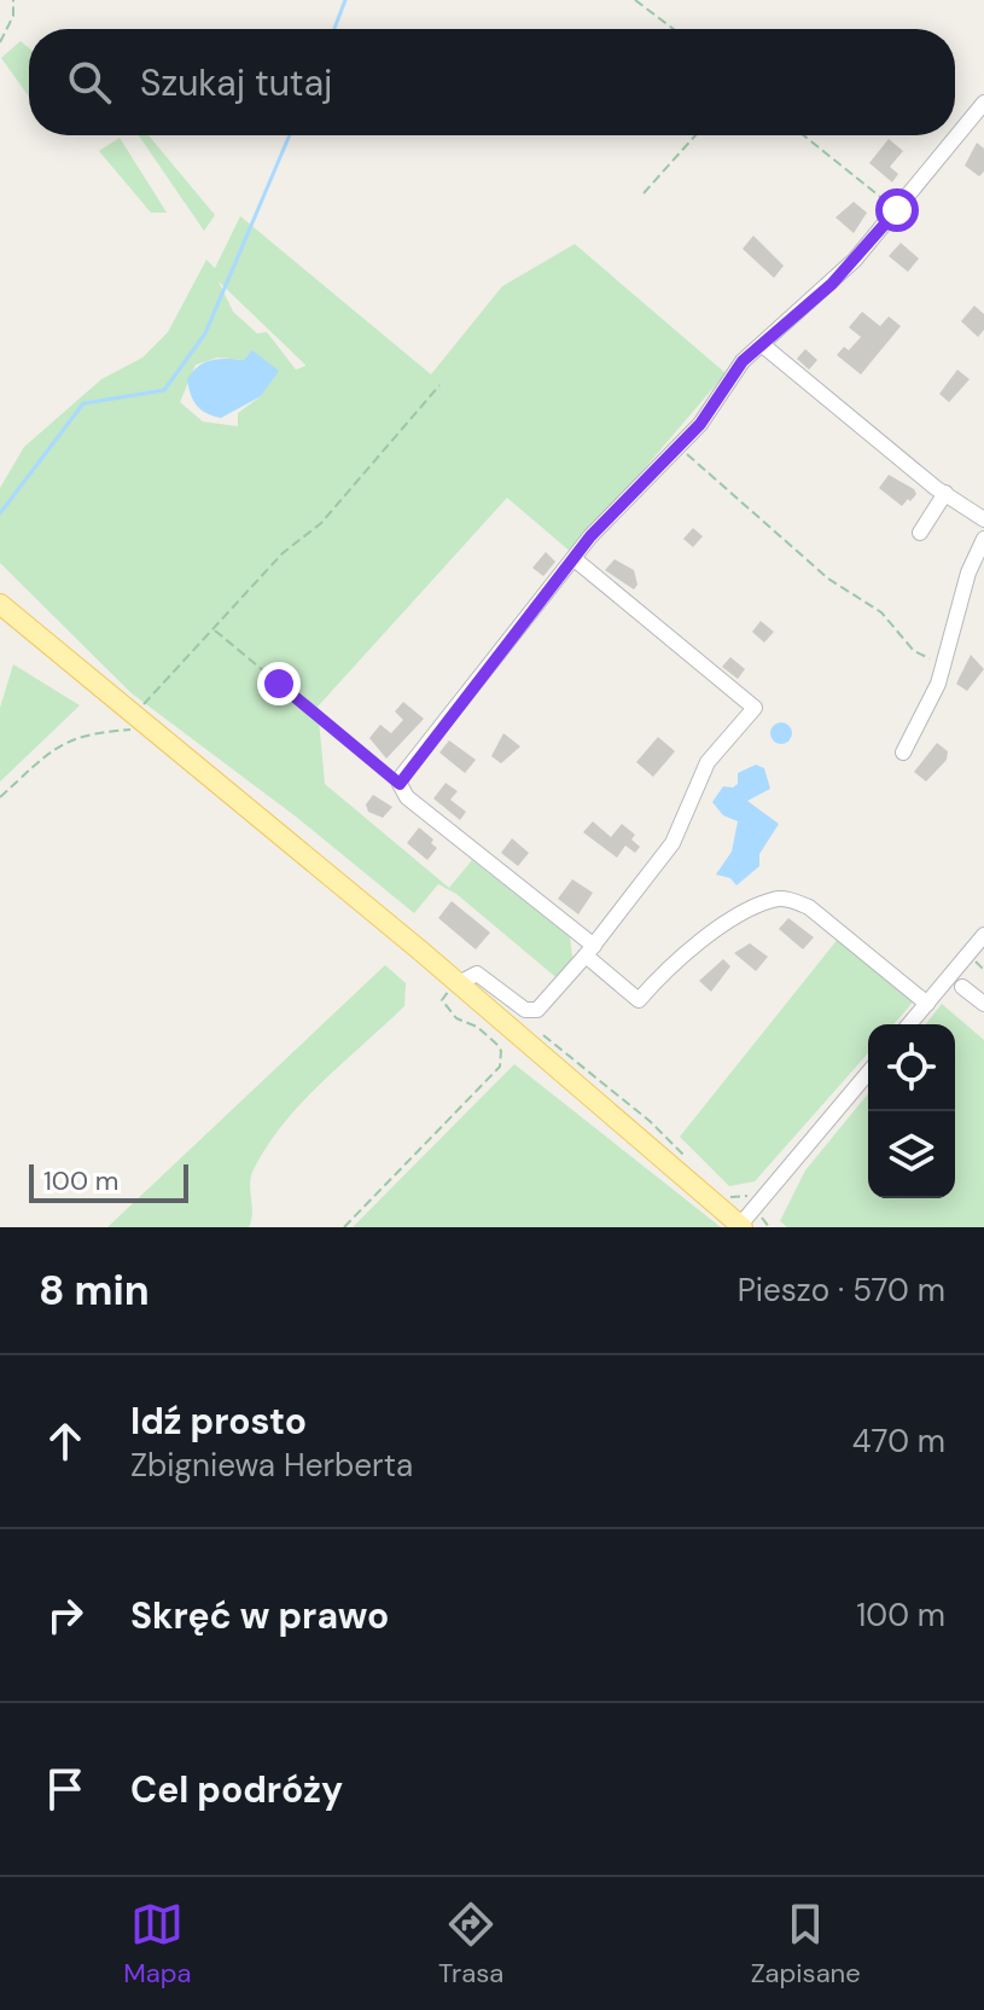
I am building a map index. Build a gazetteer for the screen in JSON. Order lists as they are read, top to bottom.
{
  "scale_bar": "100 m",
  "page": {
    "search": "Szukaj tutaj",
    "scale": "100 m",
    "heading": ["8 min", "Pieszo · 570 m"],
    "list": [
      ["Idź prosto", "Zbigniewa Herberta", "470 m"],
      ["Skręć w prawo", "100 m"],
      "Cel podróży"
    ],
    "nav": ["Mapa", "Trasa", "Zapisane"]
  }
}
